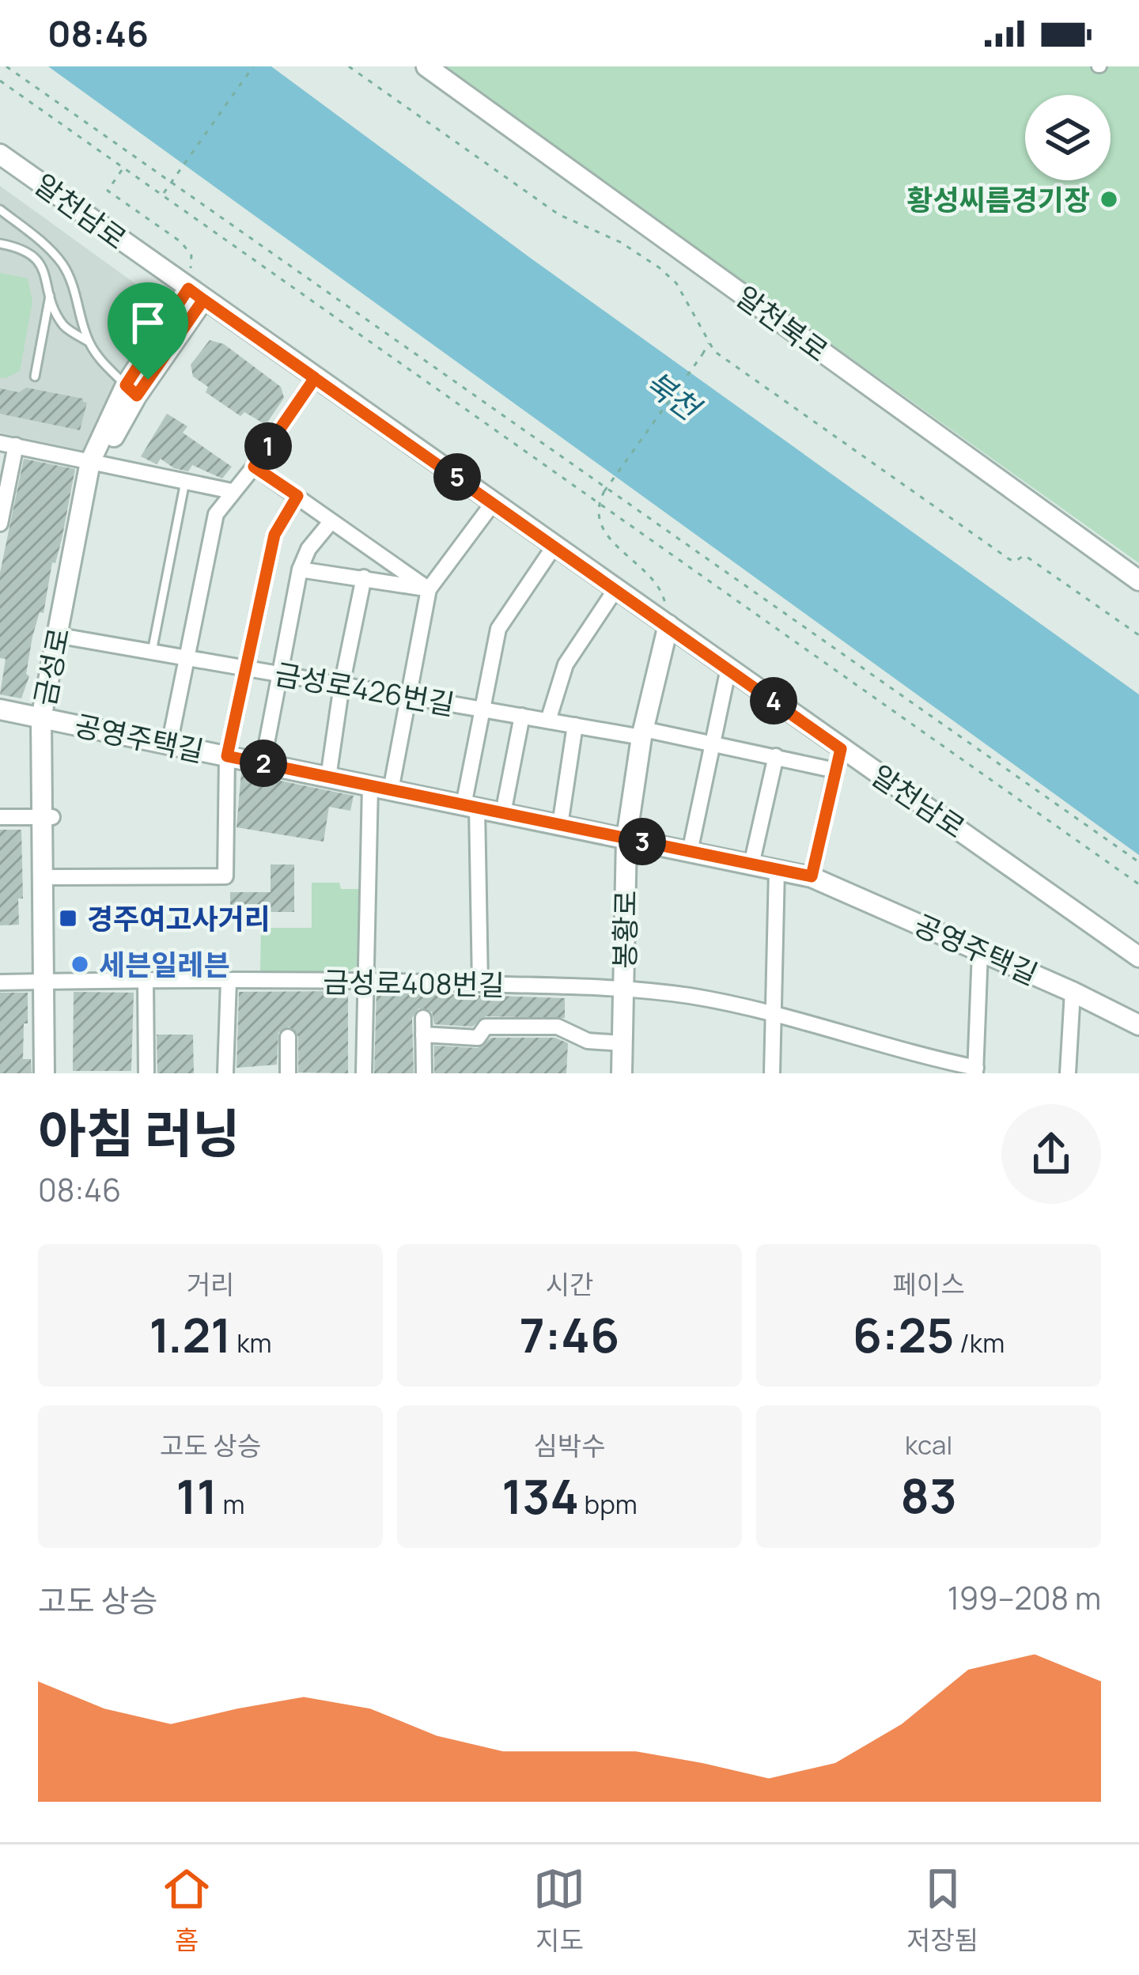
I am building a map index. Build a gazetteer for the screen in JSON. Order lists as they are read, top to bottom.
{
  "streets": {
    "street": [
      "알천남로",
      "알천북로",
      "금성로",
      "금성로426번길",
      "공영주택길",
      "봉황로",
      "금성로408번길"
    ]
  },
  "crossings": [
    ["알천남로", "금성로"],
    ["알천남로", "봉황로"],
    ["금성로", "금성로426번길"],
    ["금성로", "공영주택길"],
    ["금성로", "금성로408번길"],
    ["금성로426번길", "봉황로"],
    ["공영주택길", "봉황로"],
    ["봉황로", "금성로408번길"]
  ],
  "water": ["북천"],
  "places": {
    "other": ["황성씨름경기장", "세븐일레븐"],
    "transit": ["경주여고사거리"]
  },
  "page": {
    "status": "08:46",
    "pins": [
      "1",
      "5",
      "4",
      "2",
      "3"
    ],
    "heading": ["아침 러닝", "08:46"],
    "stats": [
      ["거리", "1.21 km"],
      ["시간", "7:46"],
      ["페이스", "6:25 /km"],
      ["고도 상승", "11 m"],
      ["심박수", "134 bpm"],
      ["kcal", "83"]
    ],
    "chart": ["고도 상승", "199–208 m"],
    "tabs": ["홈", "지도", "저장됨"]
  }
}
